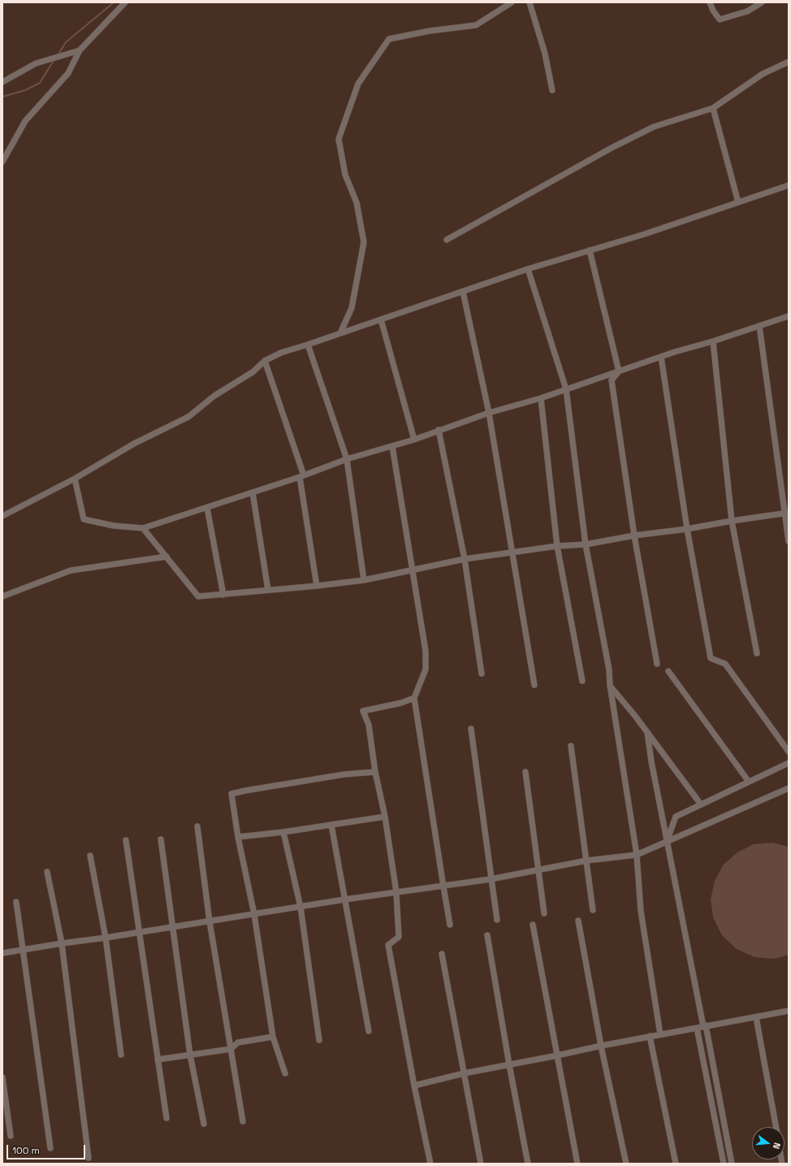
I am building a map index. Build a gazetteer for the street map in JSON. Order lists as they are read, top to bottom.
{
  "scale_bar": "100 m",
  "north": "right"
}
